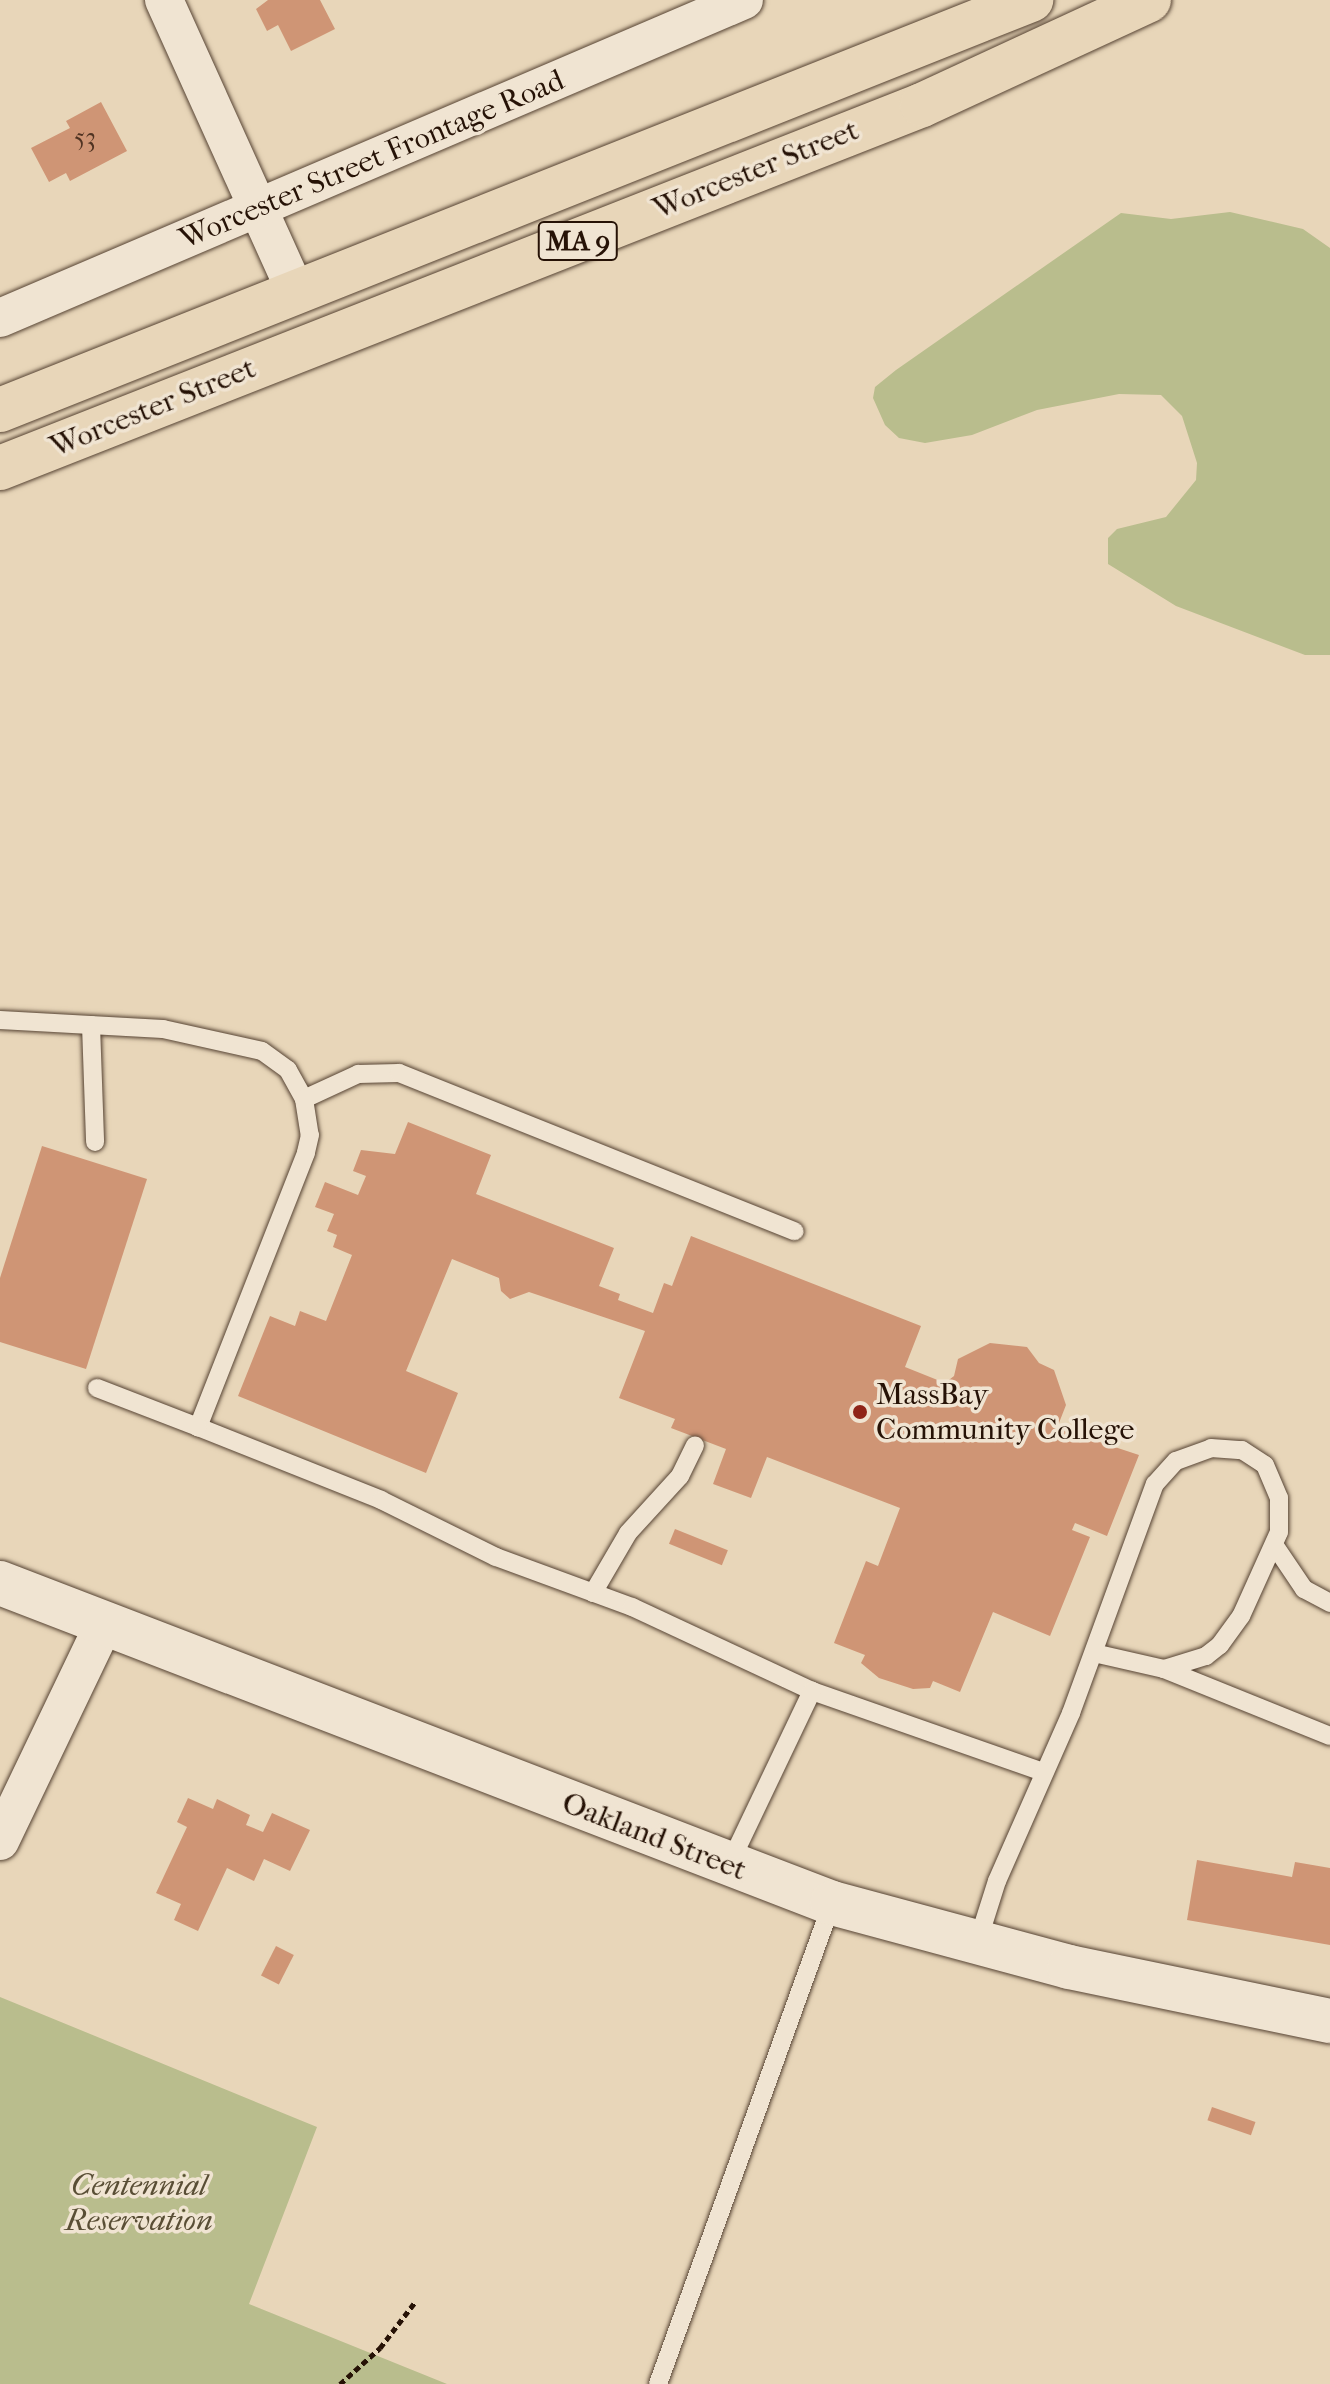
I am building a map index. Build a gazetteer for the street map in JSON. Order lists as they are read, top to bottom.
{
  "streets": {
    "highway": ["Worcester Street", "MA 9"],
    "street": ["Worcester Street Frontage Road", "Oakland Street"]
  },
  "parks": ["Centennial Reservation"],
  "places": ["MassBay Community College"],
  "house_numbers": ["53"]
}
